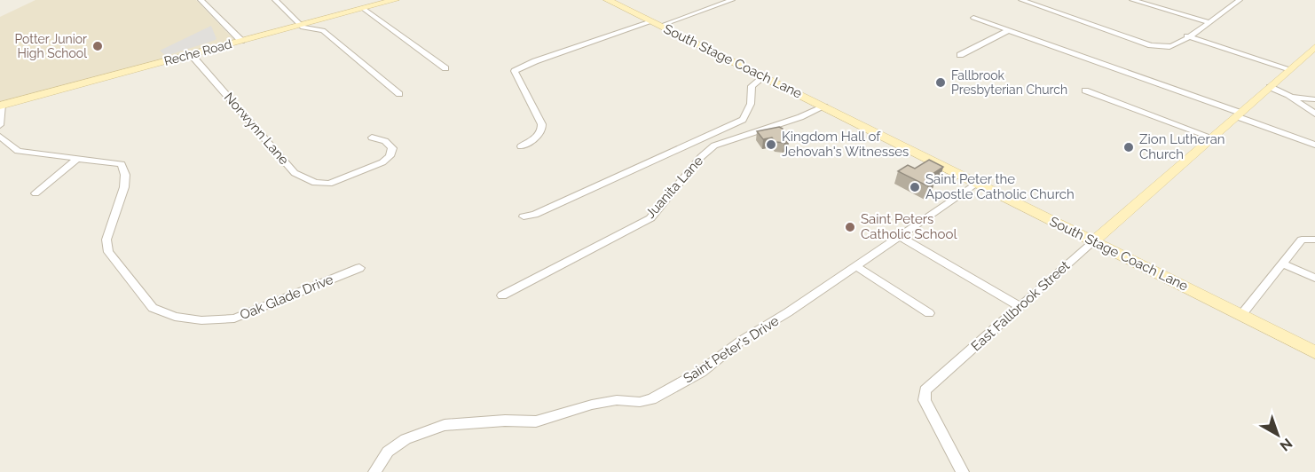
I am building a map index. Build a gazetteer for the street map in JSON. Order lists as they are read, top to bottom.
{
  "streets": {
    "main road": ["Reche Road", "South Stage Coach Lane", "East Fallbrook Street"],
    "street": [
      "Norwynn Lane",
      "Juanita Lane",
      "Oak Glade Drive",
      "Saint Peter's Drive"
    ]
  },
  "crossings": [
    ["Reche Road", "Norwynn Lane"],
    ["South Stage Coach Lane", "Juanita Lane"],
    ["South Stage Coach Lane", "East Fallbrook Street"],
    ["South Stage Coach Lane", "Saint Peter's Drive"]
  ],
  "places": [
    "Potter Junior High School",
    "Fallbrook Presbyterian Church",
    "Kingdom Hall of Jehovah's Witnesses",
    "Zion Lutheran Church",
    "Saint Peter the Apostle Catholic Church",
    "Saint Peters Catholic School"
  ],
  "north": "bottom right"
}
